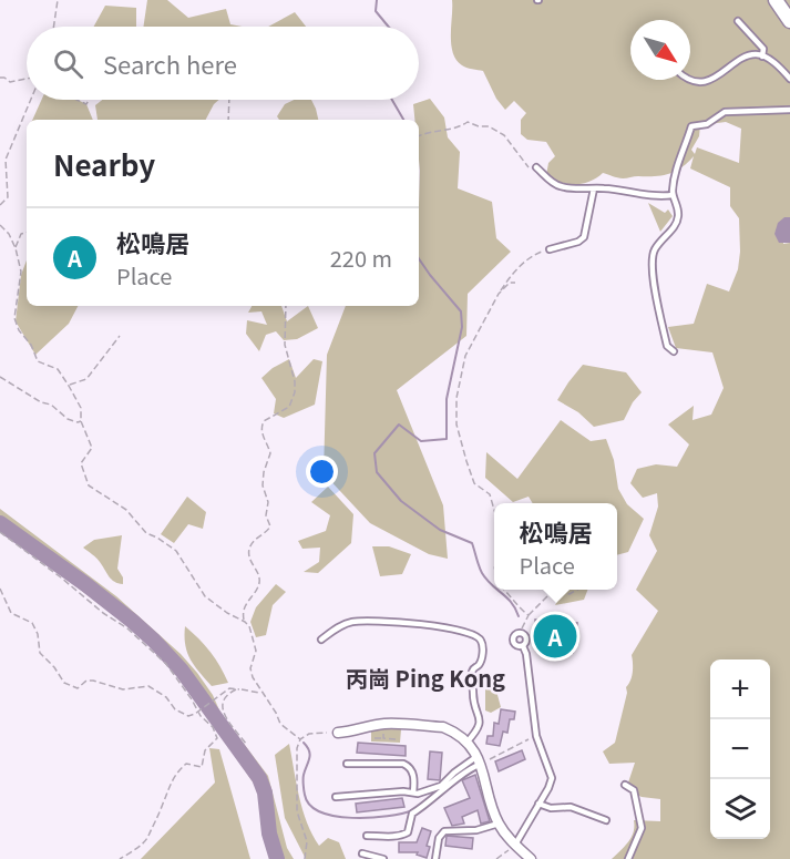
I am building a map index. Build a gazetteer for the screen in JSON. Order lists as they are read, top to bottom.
{
  "districts": ["丙崗 Ping Kong"],
  "north": "bottom right",
  "page": {
    "search": "Search here",
    "heading": "Nearby",
    "list": [
      {
        "mark": "A",
        "name": "松鳴居",
        "note": "Place",
        "value": "220 m"
      }
    ],
    "popup": ["松鳴居", "Place"],
    "pins": "A",
    "map_buttons": ["+", "−"]
  }
}
